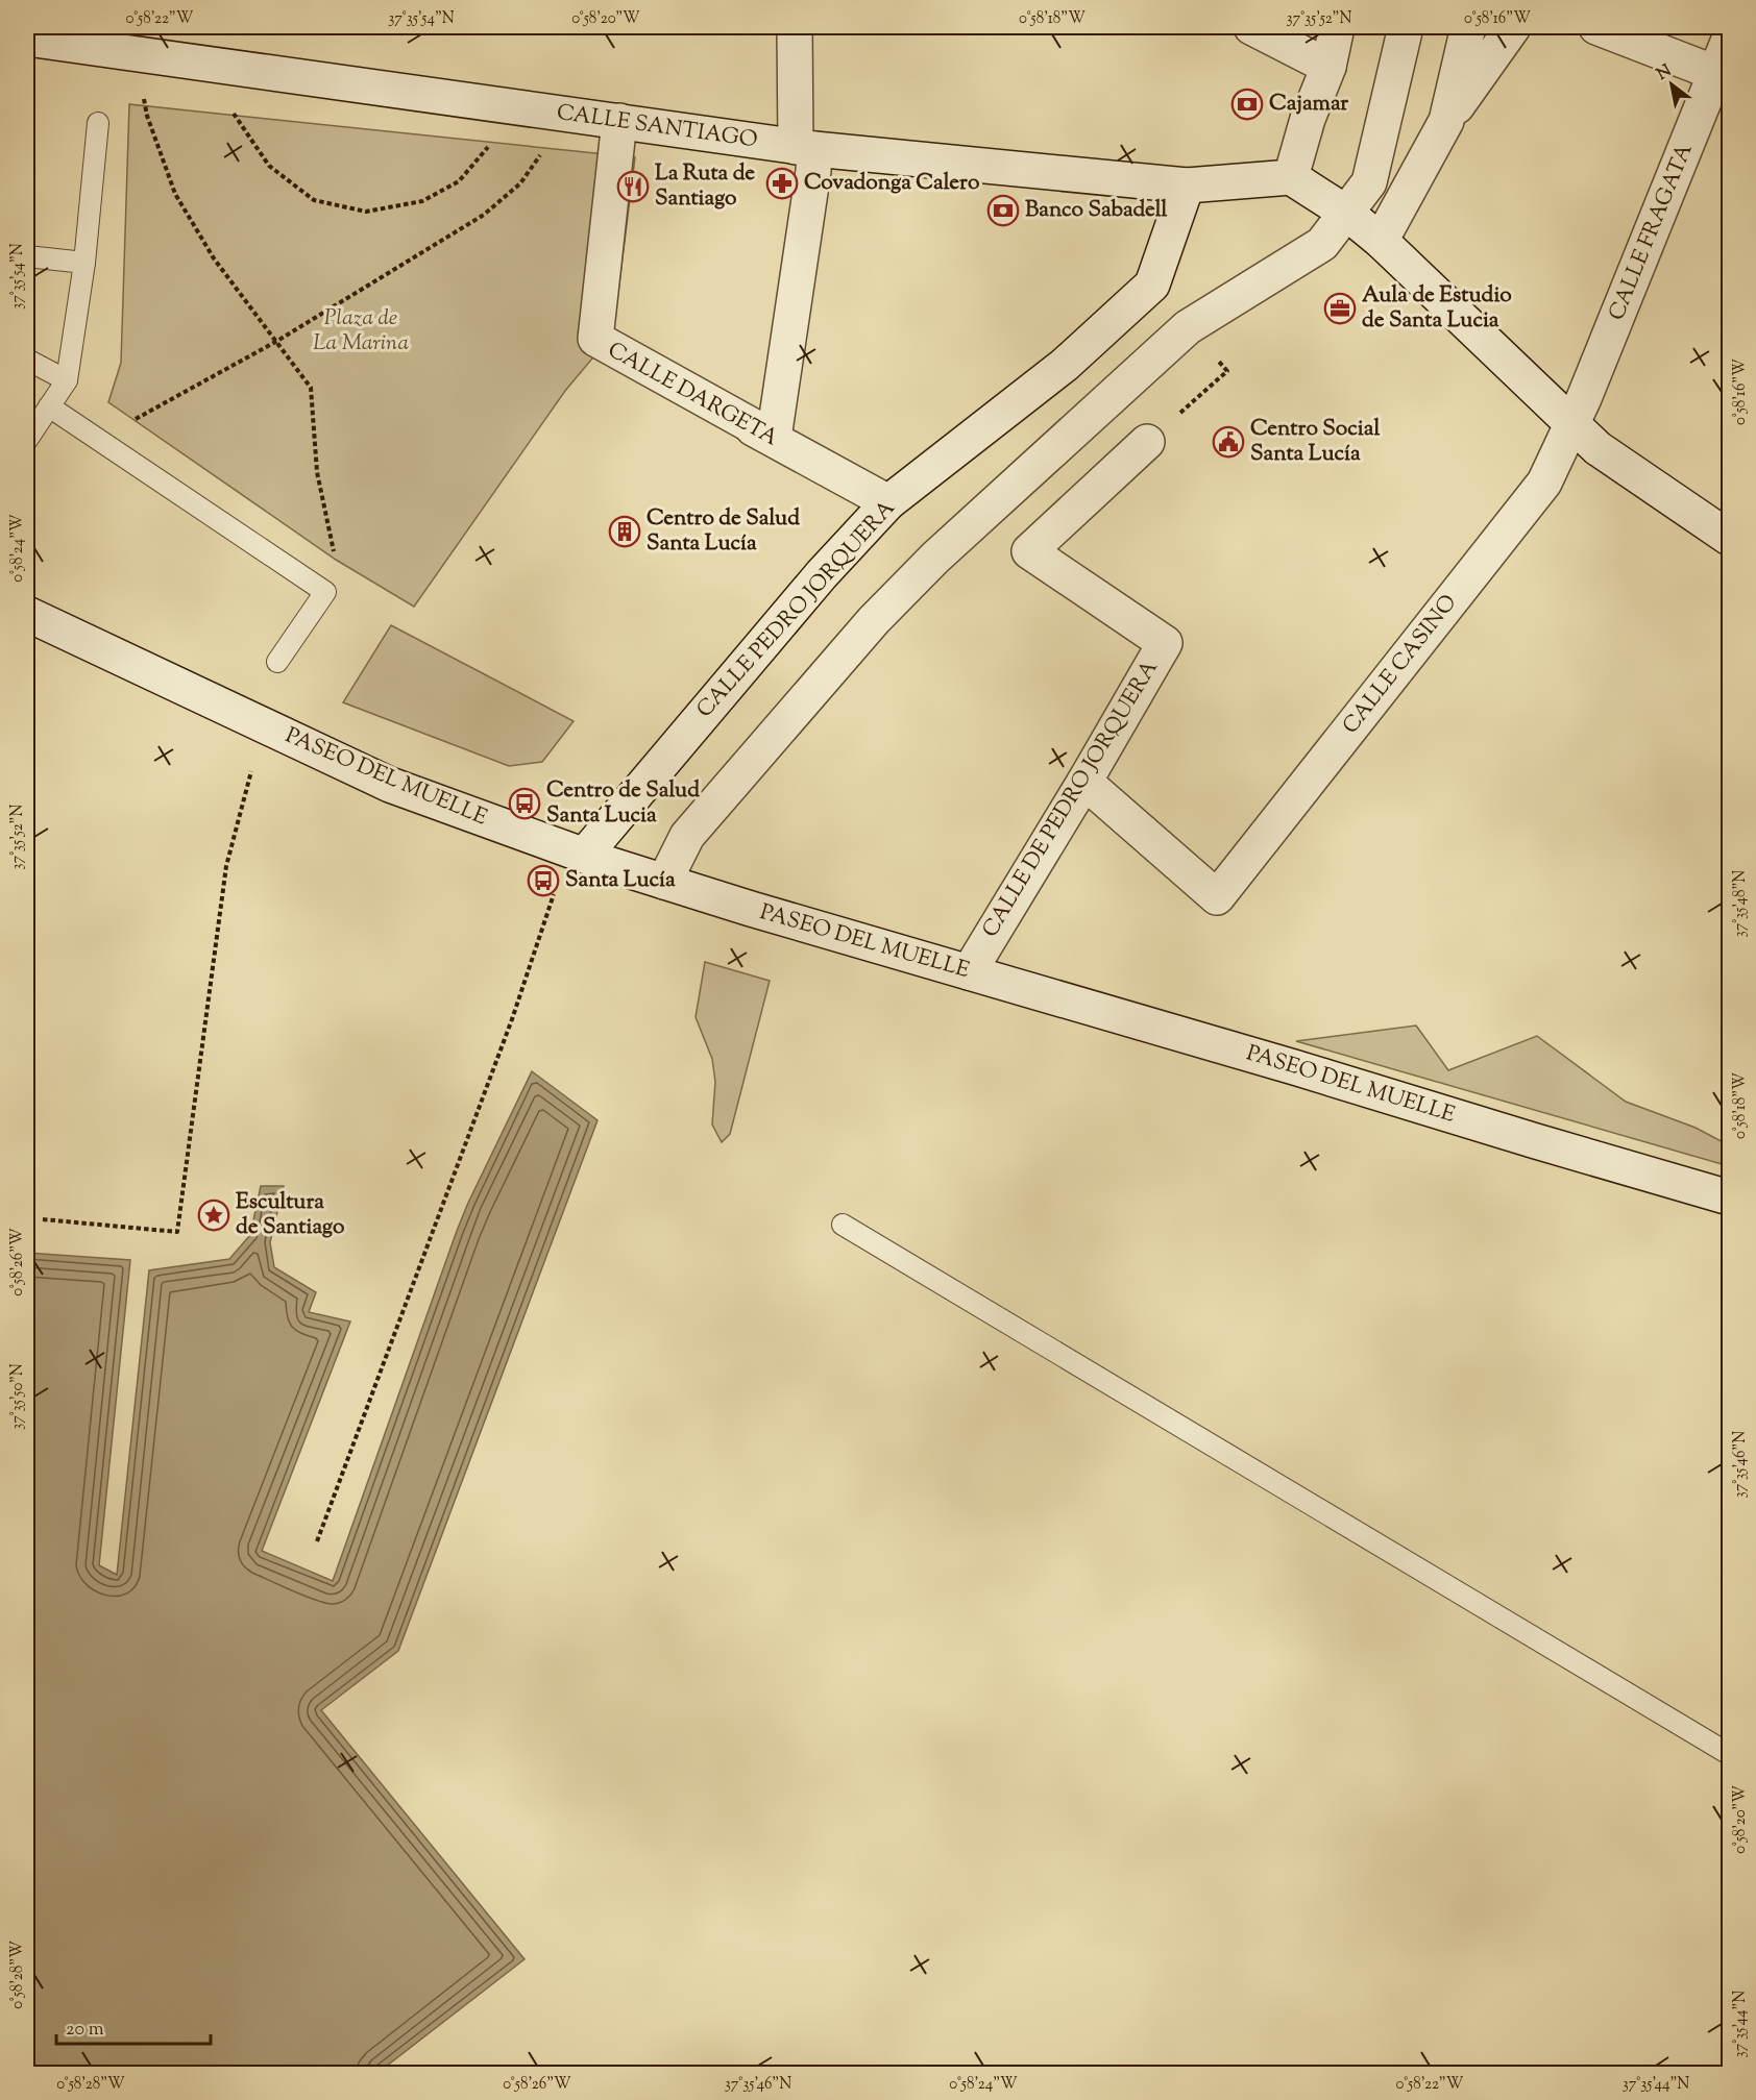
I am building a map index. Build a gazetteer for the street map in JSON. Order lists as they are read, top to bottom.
{
  "streets": {
    "street": [
      "CALLE SANTIAGO",
      "CALLE FRAGATA",
      "CALLE DARGETA",
      "CALLE PEDRO JORQUERA",
      "CALLE CASINO",
      "PASEO DEL MUELLE",
      "CALLE DE PEDRO JORQUERA"
    ]
  },
  "crossings": [
    ["CALLE SANTIAGO", "CALLE DARGETA"],
    ["CALLE SANTIAGO", "CALLE PEDRO JORQUERA"],
    ["CALLE FRAGATA", "CALLE CASINO"],
    ["CALLE DARGETA", "CALLE PEDRO JORQUERA"],
    ["CALLE PEDRO JORQUERA", "PASEO DEL MUELLE"],
    ["CALLE CASINO", "CALLE DE PEDRO JORQUERA"],
    ["PASEO DEL MUELLE", "CALLE DE PEDRO JORQUERA"]
  ],
  "parks": ["Plaza de La Marina"],
  "places": {
    "bank": ["Cajamar", "Banco Sabadell"],
    "pharmacy": ["Covadonga Calero"],
    "restaurant": ["La Ruta de Santiago"],
    "office": ["Aula de Estudio de Santa Lucia"],
    "public building": ["Centro Social Santa Lucía"],
    "building": ["Centro de Salud Santa Lucía"],
    "bus stop": ["Centro de Salud Santa Lucia", "Santa Lucía"],
    "place": ["Escultura de Santiago"]
  },
  "scale_bar": "20 m",
  "north": "top left",
  "coordinates": [
    "0°58'22\"W",
    "37°35'54\"N",
    "0°58'20\"W",
    "0°58'18\"W",
    "37°35'52\"N",
    "0°58'16\"W",
    "0°58'24\"W",
    "37°35'48\"N",
    "0°58'26\"W",
    "37°35'50\"N",
    "37°35'46\"N",
    "0°58'28\"W",
    "37°35'44\"N"
  ]
}
